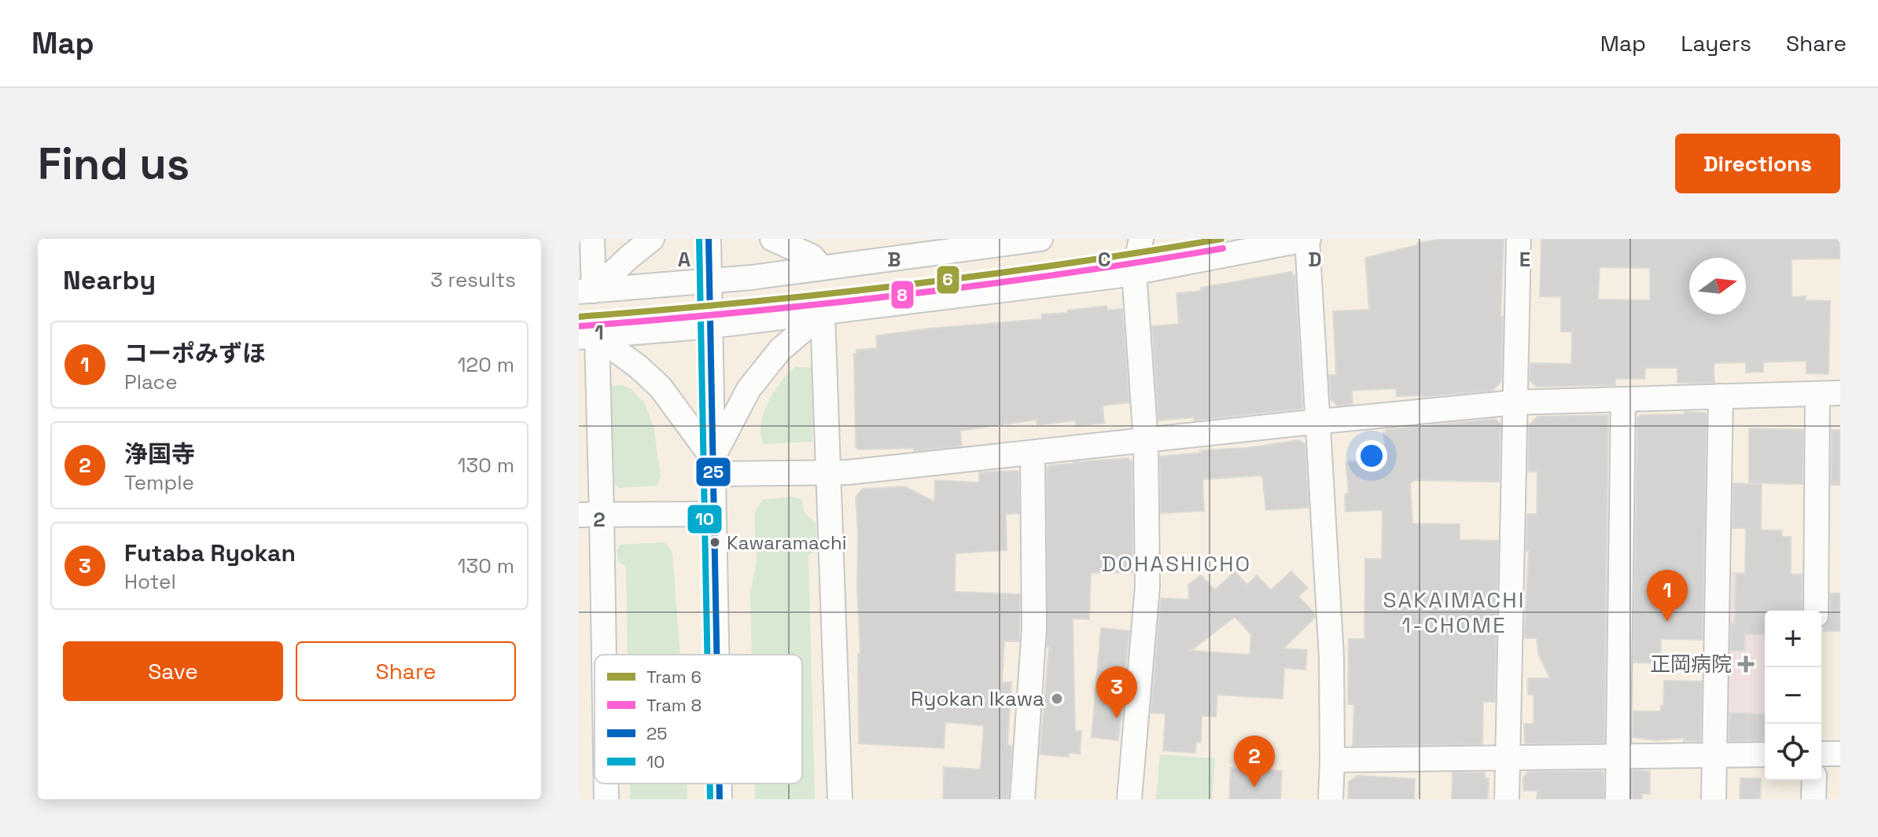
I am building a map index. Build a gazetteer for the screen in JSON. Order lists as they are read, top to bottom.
{
  "districts": ["DOHASHICHO", "SAKAIMACHI 1-CHOME"],
  "places": {
    "other": ["Kawaramachi", "Ryokan Ikawa"],
    "health": ["正岡病院"]
  },
  "lines": [
    "tram line 6",
    "transit line 25",
    "transit line 10",
    "tram line 8"
  ],
  "legend": [
    "Tram 6",
    "Tram 8",
    "25",
    "10"
  ],
  "north": "right",
  "page": {
    "header": "Map",
    "nav": ["Map", "Layers", "Share"],
    "buttons": [
      "Directions",
      ["Save", "Share"]
    ],
    "title": "Find us",
    "heading": ["Nearby", "3 results"],
    "list": [
      {
        "mark": "1",
        "name": "コーポみずほ",
        "note": "Place",
        "value": "120 m"
      },
      {
        "mark": "2",
        "name": "浄国寺",
        "note": "Temple",
        "value": "130 m"
      },
      {
        "mark": "3",
        "name": "Futaba Ryokan",
        "note": "Hotel",
        "value": "130 m"
      }
    ],
    "pins": ["1", "3", "2"],
    "map_buttons": ["+", "−"]
  },
  "grid": {
    "columns": [
      "A",
      "B",
      "C",
      "D",
      "E"
    ],
    "rows": ["1", "2"]
  }
}
